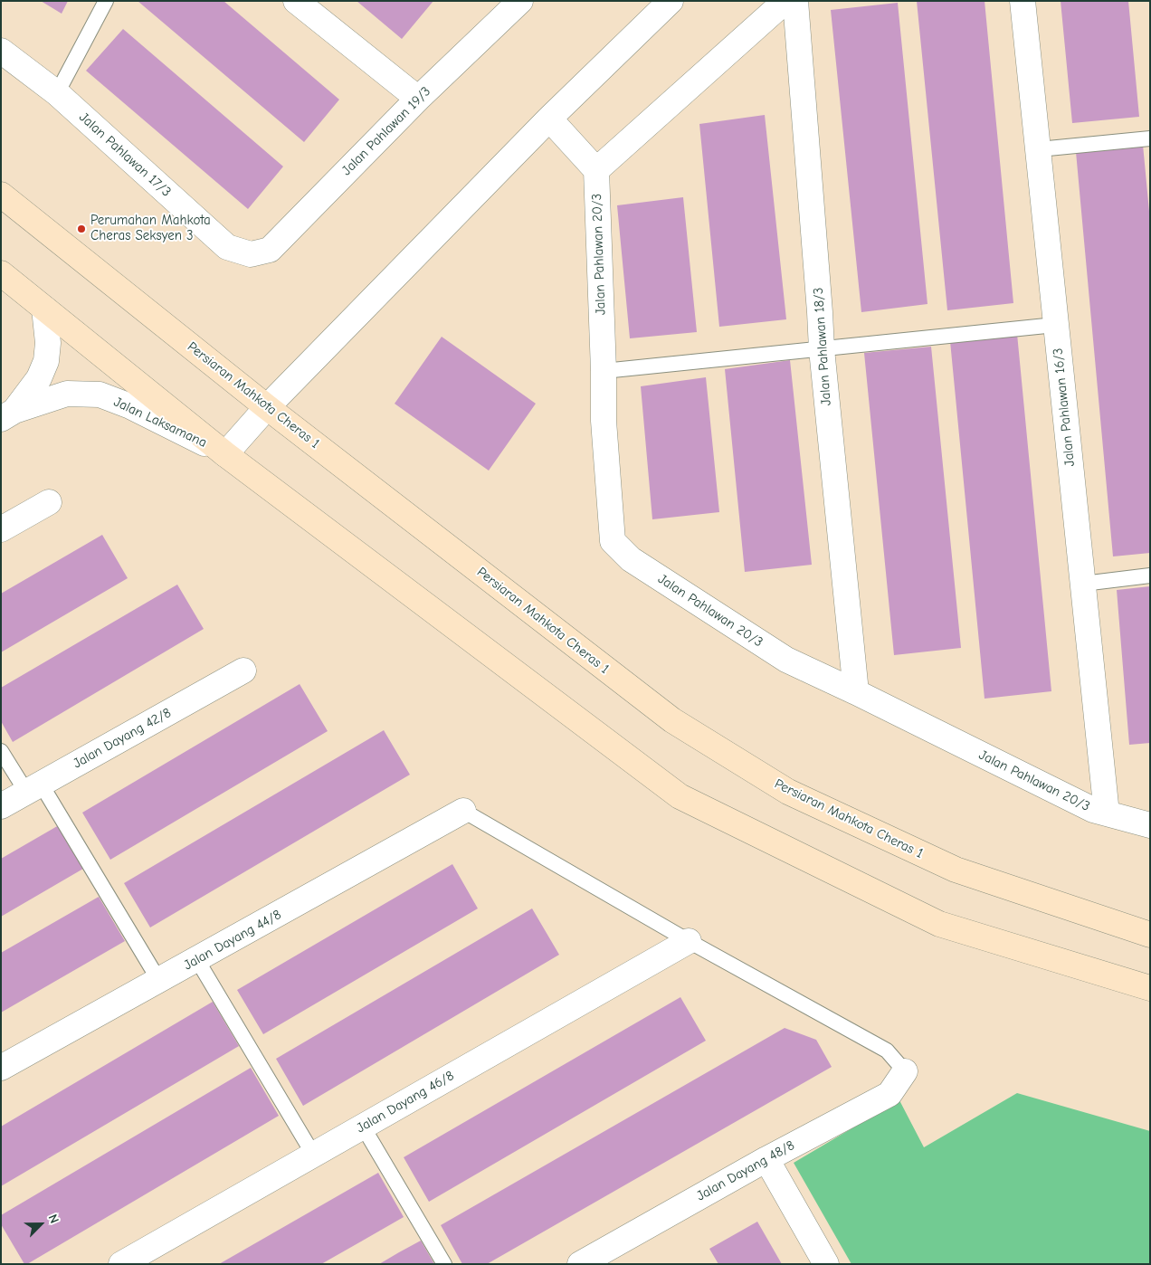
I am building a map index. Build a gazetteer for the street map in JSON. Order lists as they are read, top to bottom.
{
  "streets": {
    "main road": ["Persiaran Mahkota Cheras 1"],
    "street": [
      "Jalan Pahlawan 19/3",
      "Jalan Pahlawan 17/3",
      "Jalan Pahlawan 20/3",
      "Jalan Pahlawan 18/3",
      "Jalan Pahlawan 16/3",
      "Jalan Laksamana",
      "Jalan Dayang 42/8",
      "Jalan Dayang 44/8",
      "Jalan Dayang 46/8",
      "Jalan Dayang 48/8"
    ]
  },
  "crossings": [
    ["Jalan Pahlawan 19/3", "Jalan Pahlawan 17/3"],
    ["Jalan Pahlawan 20/3", "Jalan Pahlawan 18/3"],
    ["Jalan Pahlawan 20/3", "Jalan Pahlawan 16/3"]
  ],
  "places": ["Perumahan Mahkota Cheras Seksyen 3"],
  "north": "top right"
}
